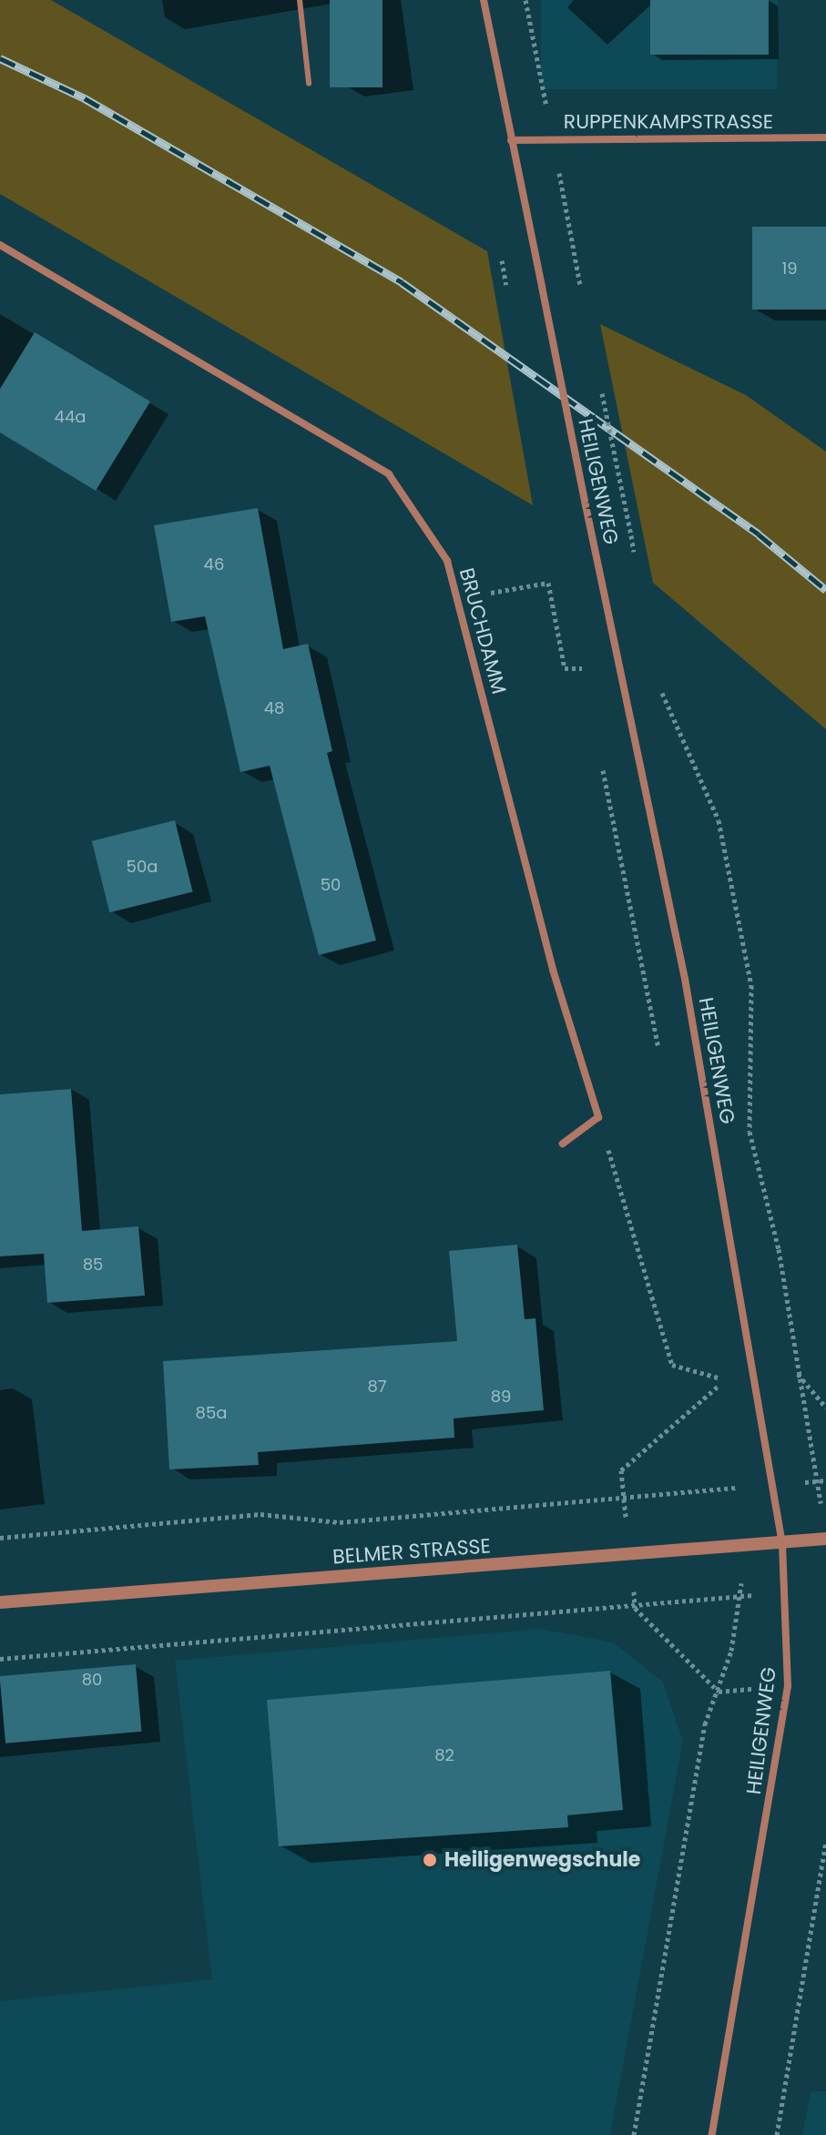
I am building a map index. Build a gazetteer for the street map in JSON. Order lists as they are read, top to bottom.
{
  "streets": {
    "street": [
      "RUPPENKAMPSTRASSE",
      "HEILIGENWEG",
      "BRUCHDAMM",
      "BELMER STRASSE"
    ]
  },
  "crossings": [
    ["RUPPENKAMPSTRASSE", "HEILIGENWEG"],
    ["HEILIGENWEG", "BELMER STRASSE"]
  ],
  "places": ["Heiligenwegschule"],
  "house_numbers": [
    "19",
    "44a",
    "46",
    "48",
    "50a",
    "50",
    "85",
    "87",
    "89",
    "85a",
    "80",
    "82"
  ]
}
